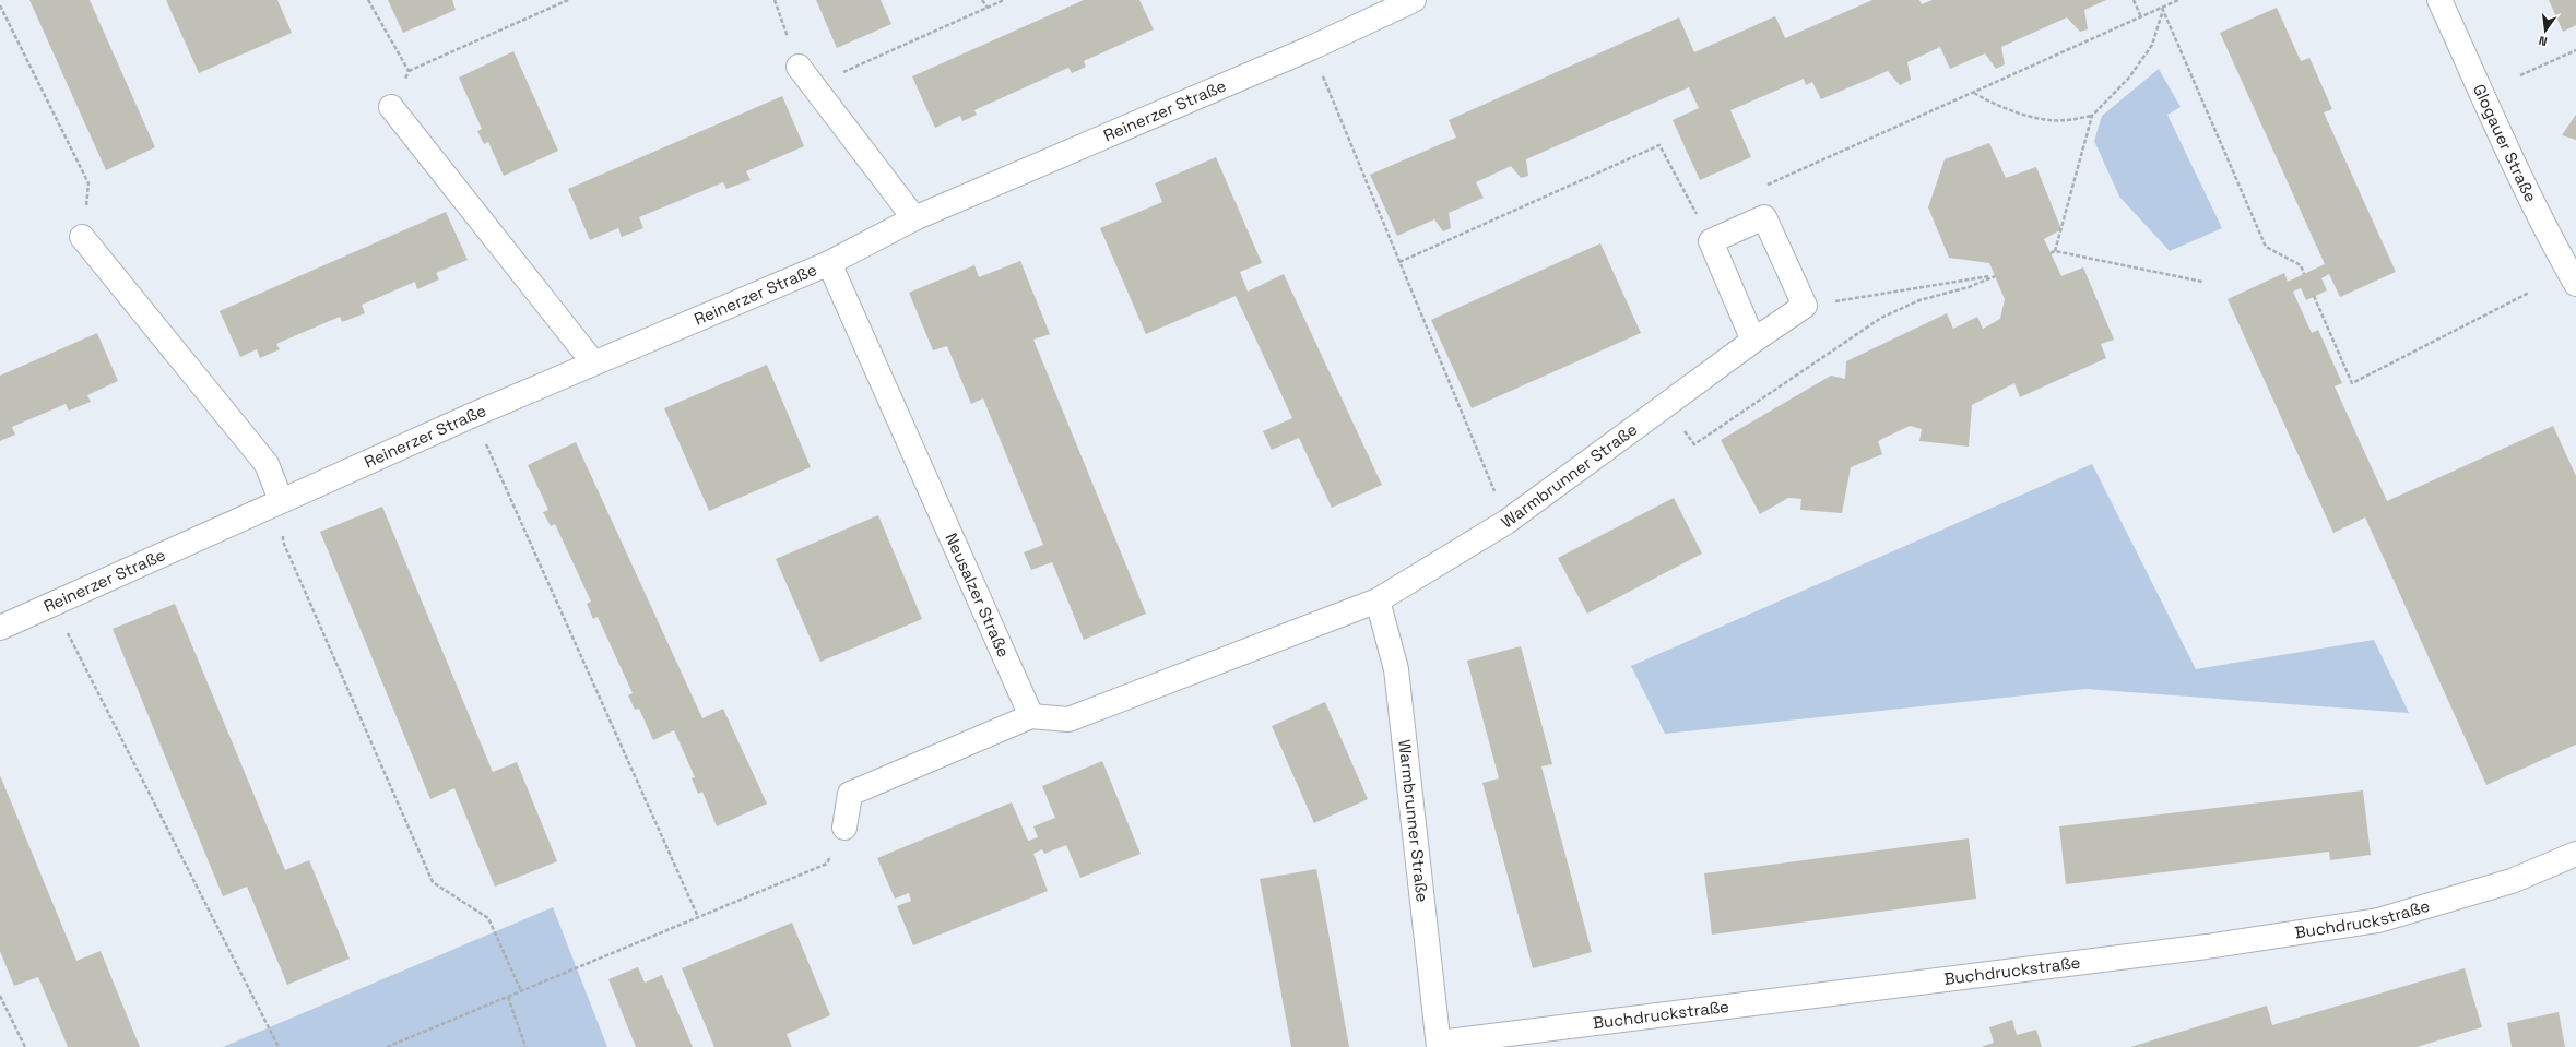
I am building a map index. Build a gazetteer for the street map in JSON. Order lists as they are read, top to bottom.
{
  "streets": {
    "street": [
      "Reinerzer Straße",
      "Glogauer Straße",
      "Warmbrunner Straße",
      "Neusalzer Straße",
      "Buchdruckstraße"
    ]
  },
  "crossings": [
    ["Reinerzer Straße", "Neusalzer Straße"],
    ["Warmbrunner Straße", "Neusalzer Straße"],
    ["Warmbrunner Straße", "Buchdruckstraße"]
  ],
  "north": "bottom"
}
